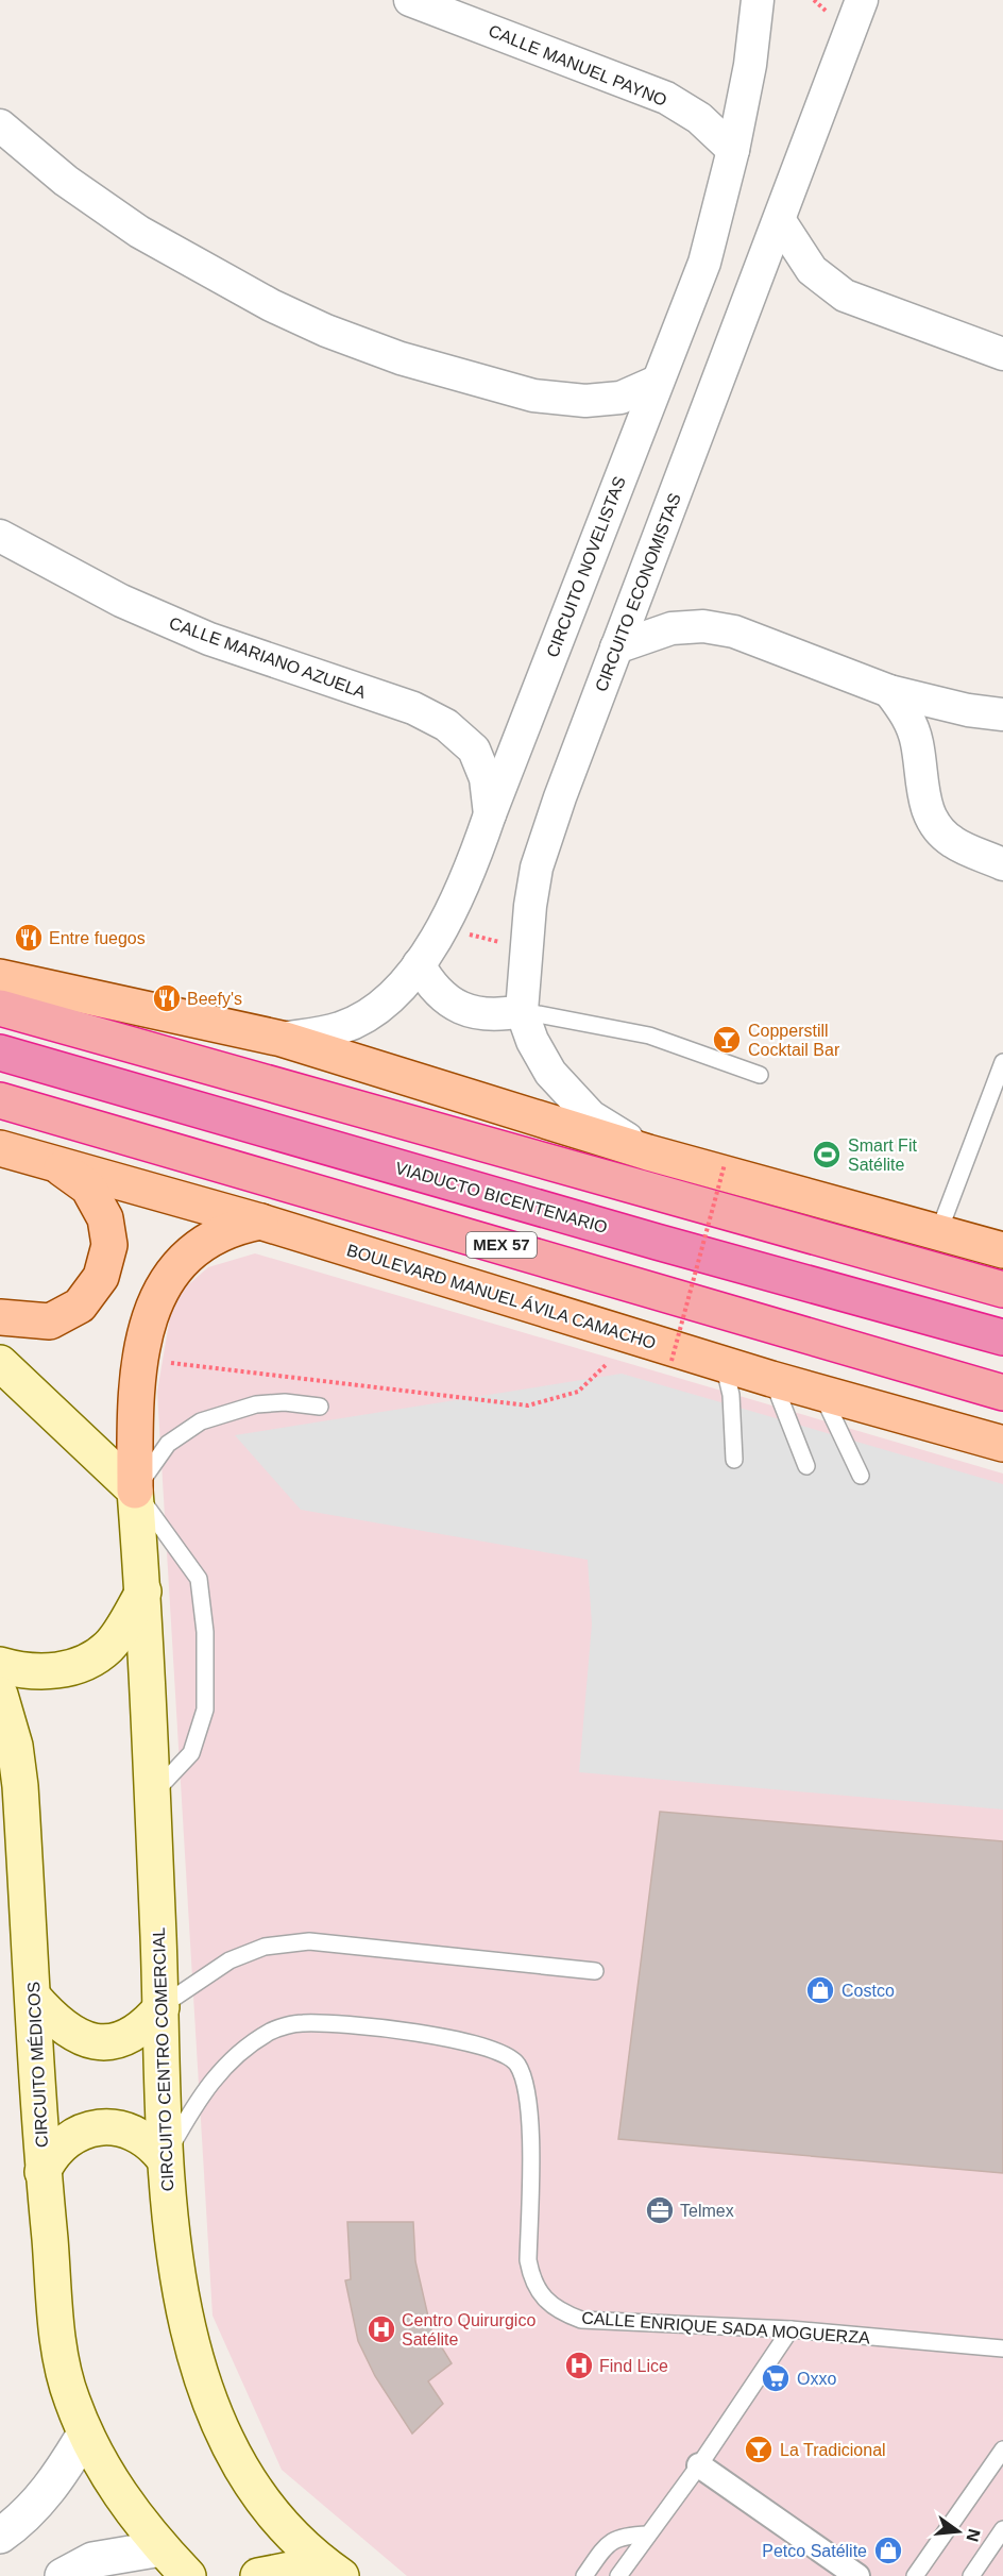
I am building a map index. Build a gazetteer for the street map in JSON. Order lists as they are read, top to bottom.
{
  "streets": {
    "highway": ["VIADUCTO BICENTENARIO", "MEX 57"],
    "main road": ["BOULEVARD MANUEL ÁVILA CAMACHO", "CIRCUITO CENTRO COMERCIAL", "CIRCUITO MÉDICOS"],
    "street": [
      "CALLE MANUEL PAYNO",
      "CIRCUITO NOVELISTAS",
      "CIRCUITO ECONOMISTAS",
      "CALLE MARIANO AZUELA"
    ],
    "lane": ["CALLE ENRIQUE SADA MOGUERZA"]
  },
  "crossings": [
    ["CALLE MANUEL PAYNO", "CIRCUITO NOVELISTAS"],
    ["CIRCUITO NOVELISTAS", "CALLE MARIANO AZUELA"],
    ["CIRCUITO CENTRO COMERCIAL", "CALLE ENRIQUE SADA MOGUERZA"]
  ],
  "places": {
    "restaurant": ["Entre fuegos", "Beefy's"],
    "bar": ["Copperstill Cocktail Bar", "La Tradicional"],
    "sports": ["Smart Fit Satélite"],
    "shop": ["Costco", "Petco Satélite"],
    "office": ["Telmex"],
    "hospital": ["Centro Quirurgico Satélite", "Find Lice"],
    "supermarket": ["Oxxo"]
  },
  "north": "right"
}
